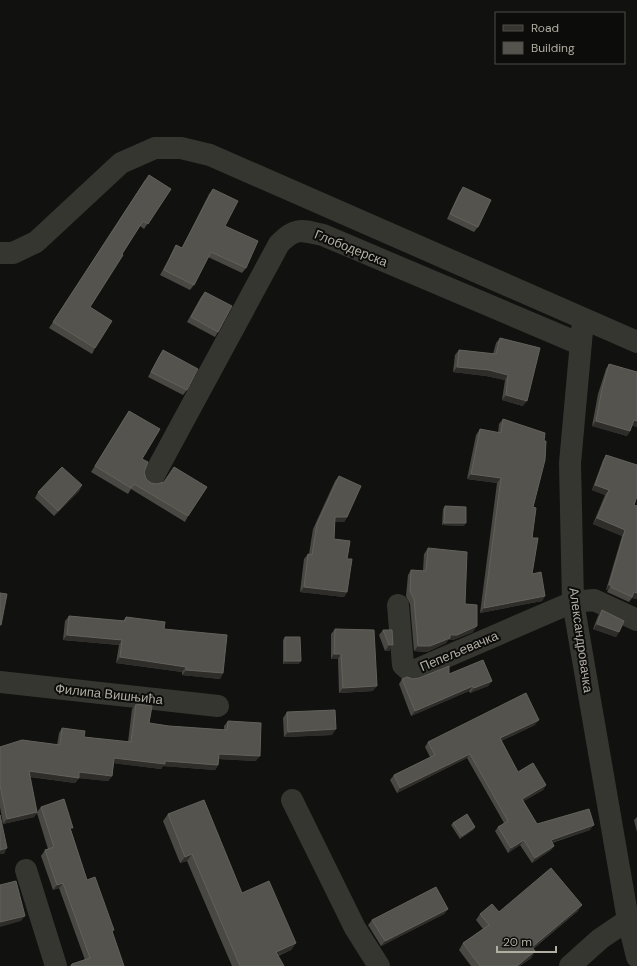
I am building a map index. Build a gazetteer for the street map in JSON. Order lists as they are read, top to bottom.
{
  "streets": {
    "street": [
      "Глободерска",
      "Александровачка",
      "Пепељевачка",
      "Филипа Вишњића"
    ]
  },
  "crossings": [
    ["Глободерска", "Александровачка"],
    ["Александровачка", "Пепељевачка"]
  ],
  "legend": ["Road", "Building"],
  "scale_bar": "20 m"
}
